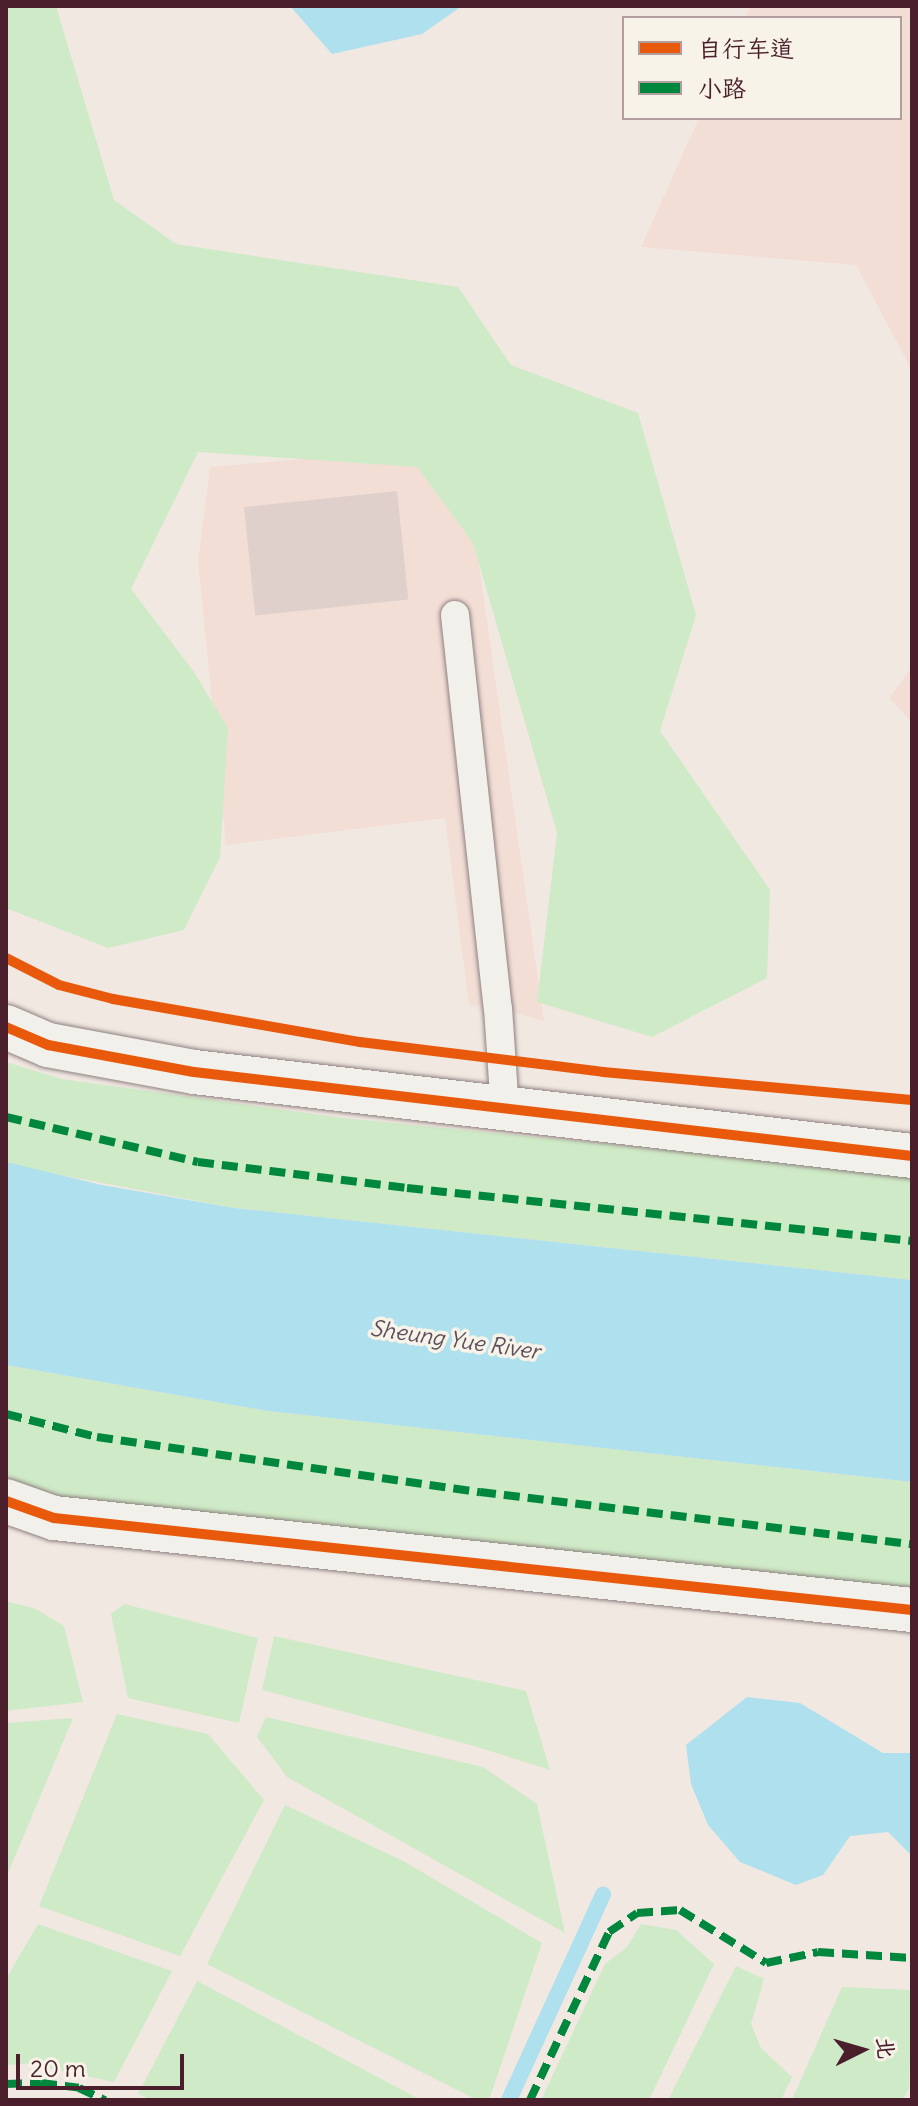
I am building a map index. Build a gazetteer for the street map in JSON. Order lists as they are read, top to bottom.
{
  "water": ["Sheung Yue River"],
  "legend": ["自行车道", "小路"],
  "scale_bar": "20 m",
  "north": "right"
}
